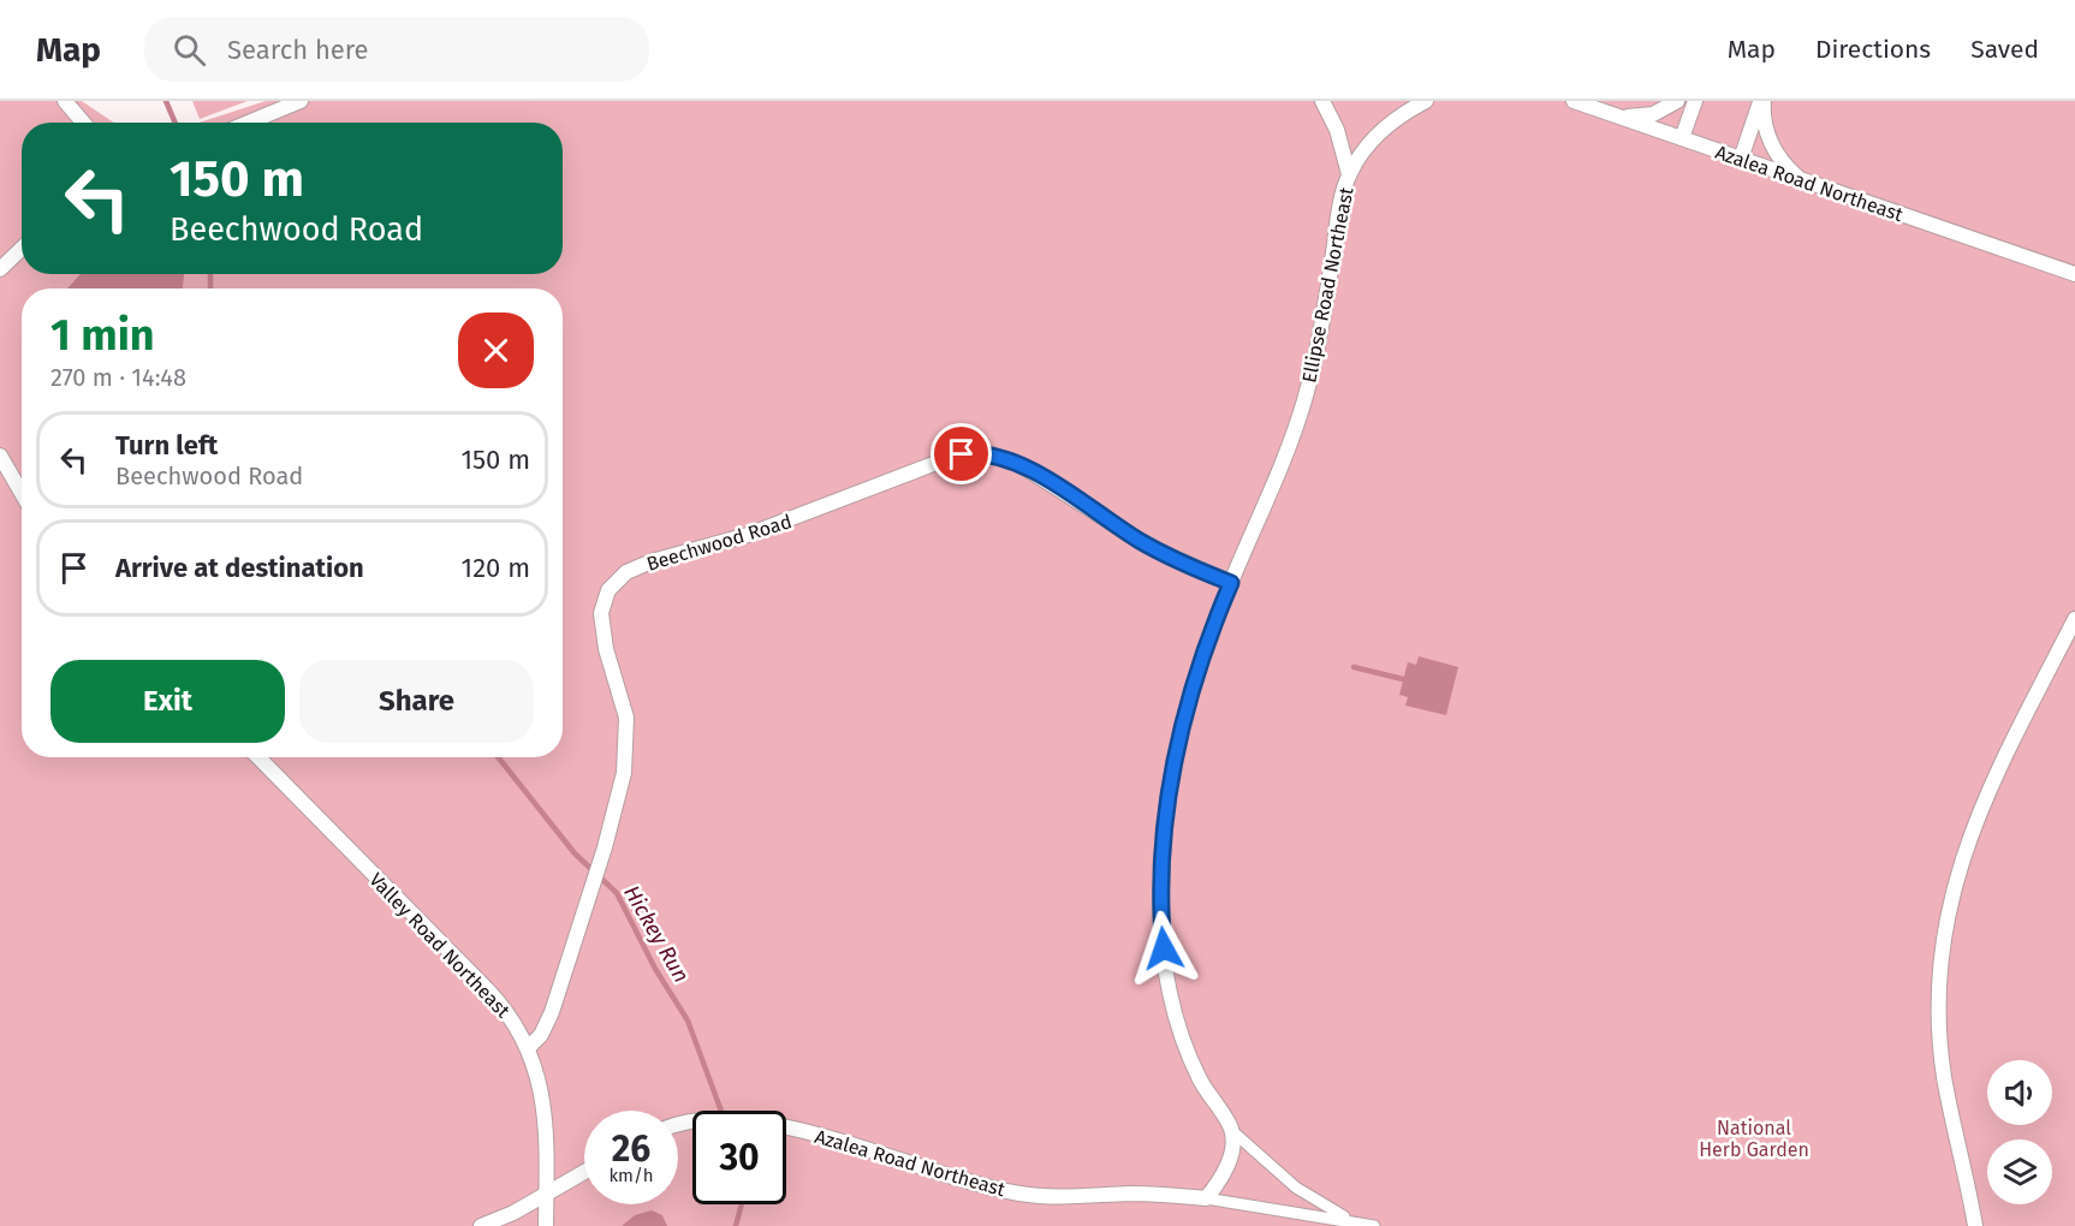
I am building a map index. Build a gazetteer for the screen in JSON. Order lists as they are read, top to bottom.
{
  "streets": {
    "street": [
      "Azalea Road Northeast",
      "Ellipse Road Northeast",
      "Beechwood Road",
      "Valley Road Northeast"
    ]
  },
  "crossings": [
    ["Azalea Road Northeast", "Ellipse Road Northeast"],
    ["Ellipse Road Northeast", "Beechwood Road"],
    ["Beechwood Road", "Valley Road Northeast"]
  ],
  "water": ["Hickey Run"],
  "parks": ["National Herb Garden"],
  "page": {
    "header": "Map",
    "search": "Search here",
    "nav": ["Map", "Directions", "Saved"],
    "turn": ["150 m", "Beechwood Road"],
    "heading": ["1 min", "270 m · 14:48"],
    "list": [
      {
        "name": "Turn left",
        "note": "Beechwood Road",
        "value": "150 m"
      },
      {
        "name": "Arrive at destination",
        "value": "120 m"
      }
    ],
    "buttons": ["Exit", "Share"],
    "speed": "26 km/h",
    "limit": "30"
  }
}
